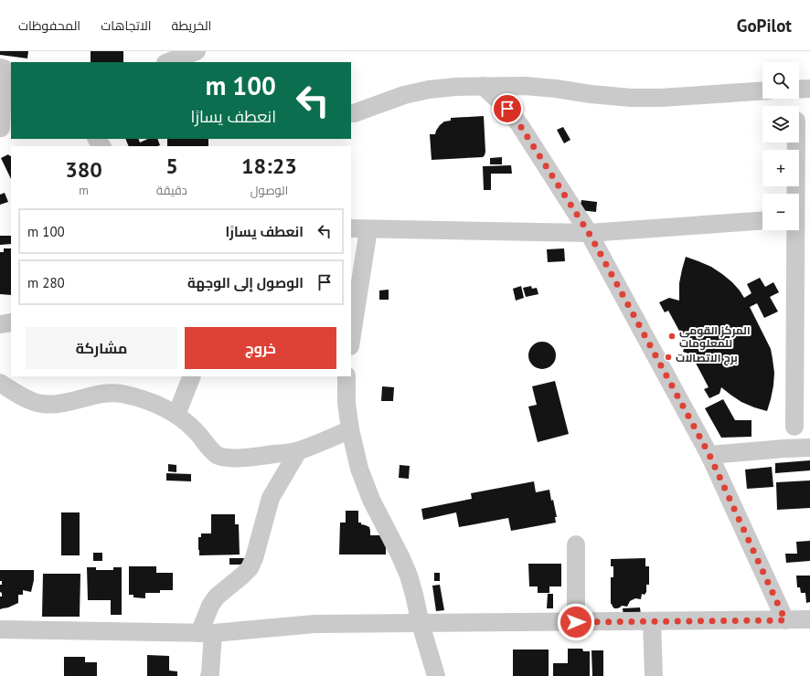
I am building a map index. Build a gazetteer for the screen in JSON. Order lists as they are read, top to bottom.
{
  "places": ["المركز القومي للمعلومات", "برج الاتصالات"],
  "page": {
    "header": "GoPilot",
    "nav": ["الخريطة", "الاتجاهات", "المحفوظات"],
    "map_buttons": ["+", "−"],
    "turn": ["100 m", "انعطف يسارًا"],
    "eta": [
      "18:23",
      "الوصول",
      "5",
      "دقيقة",
      "380",
      "m"
    ],
    "list": [
      {
        "name": "انعطف يسارًا",
        "value": "100 m"
      },
      {
        "name": "الوصول إلى الوجهة",
        "value": "280 m"
      }
    ],
    "buttons": ["خروج", "مشاركة"]
  }
}
